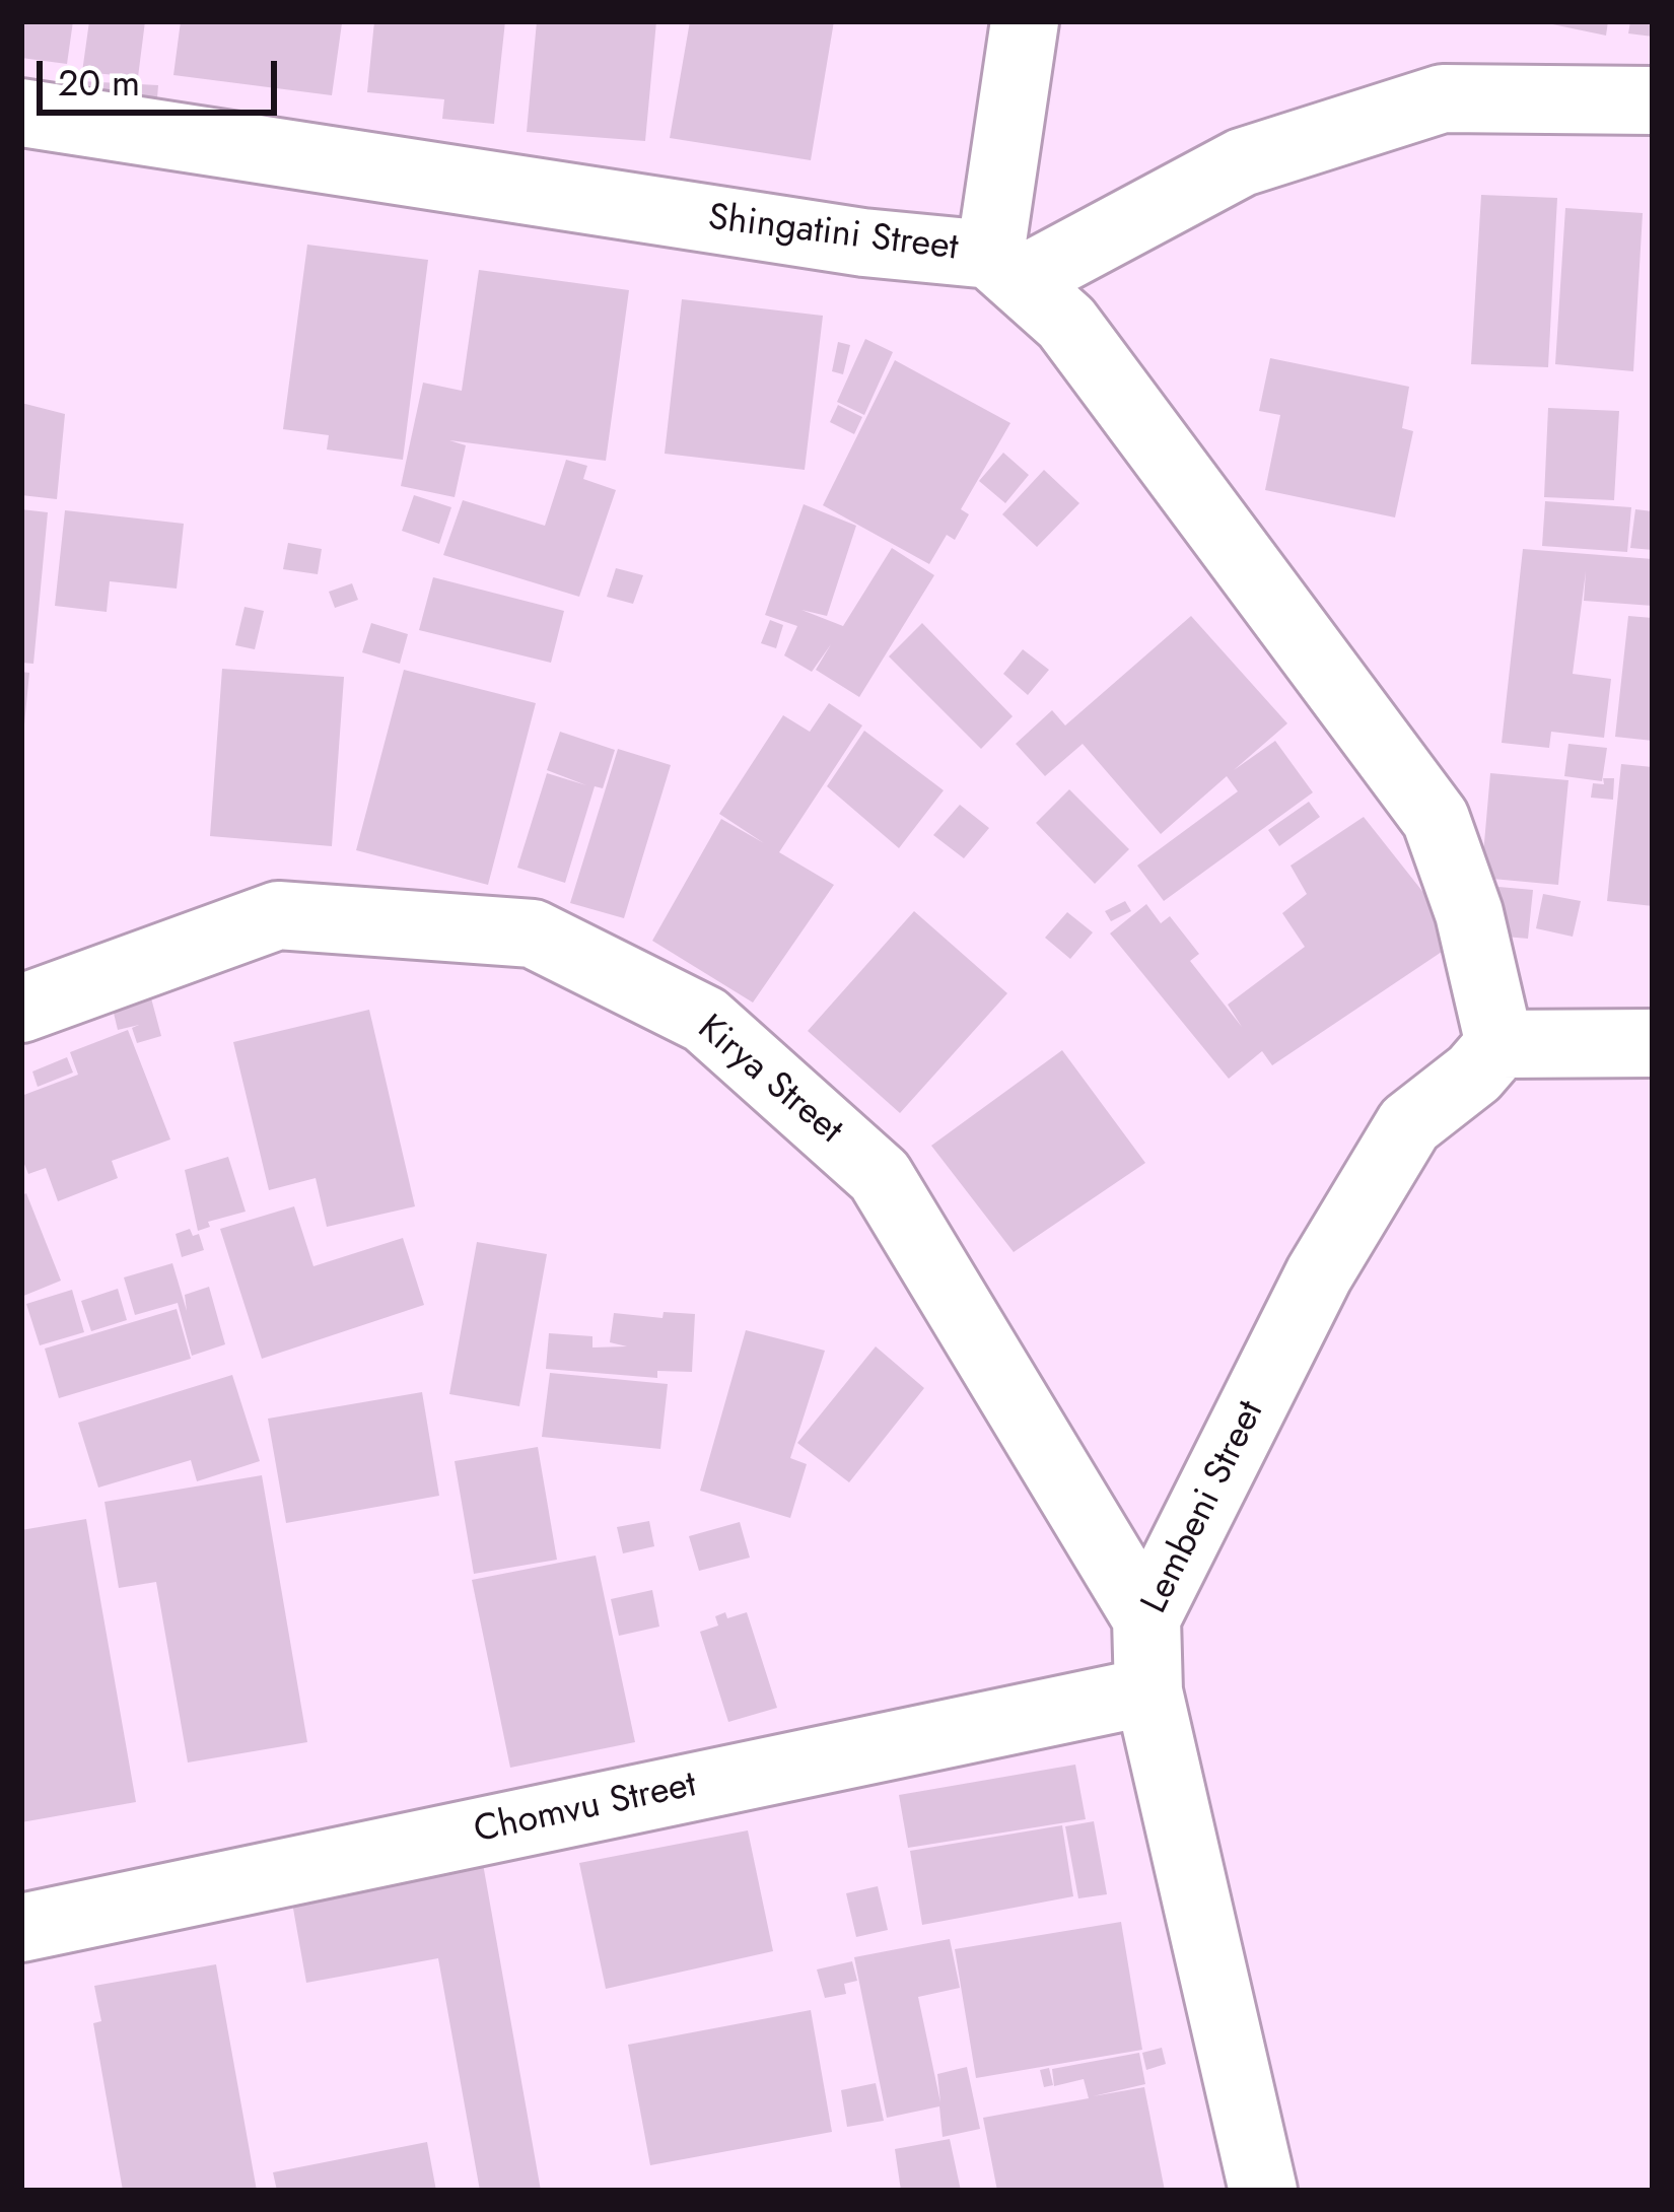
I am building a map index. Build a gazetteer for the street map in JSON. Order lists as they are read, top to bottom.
{
  "streets": {
    "street": [
      "Shingatini Street",
      "Kirya Street",
      "Lembeni Street",
      "Chomvu Street"
    ]
  },
  "crossings": [
    ["Kirya Street", "Lembeni Street"],
    ["Lembeni Street", "Chomvu Street"]
  ],
  "scale_bar": "20 m"
}
